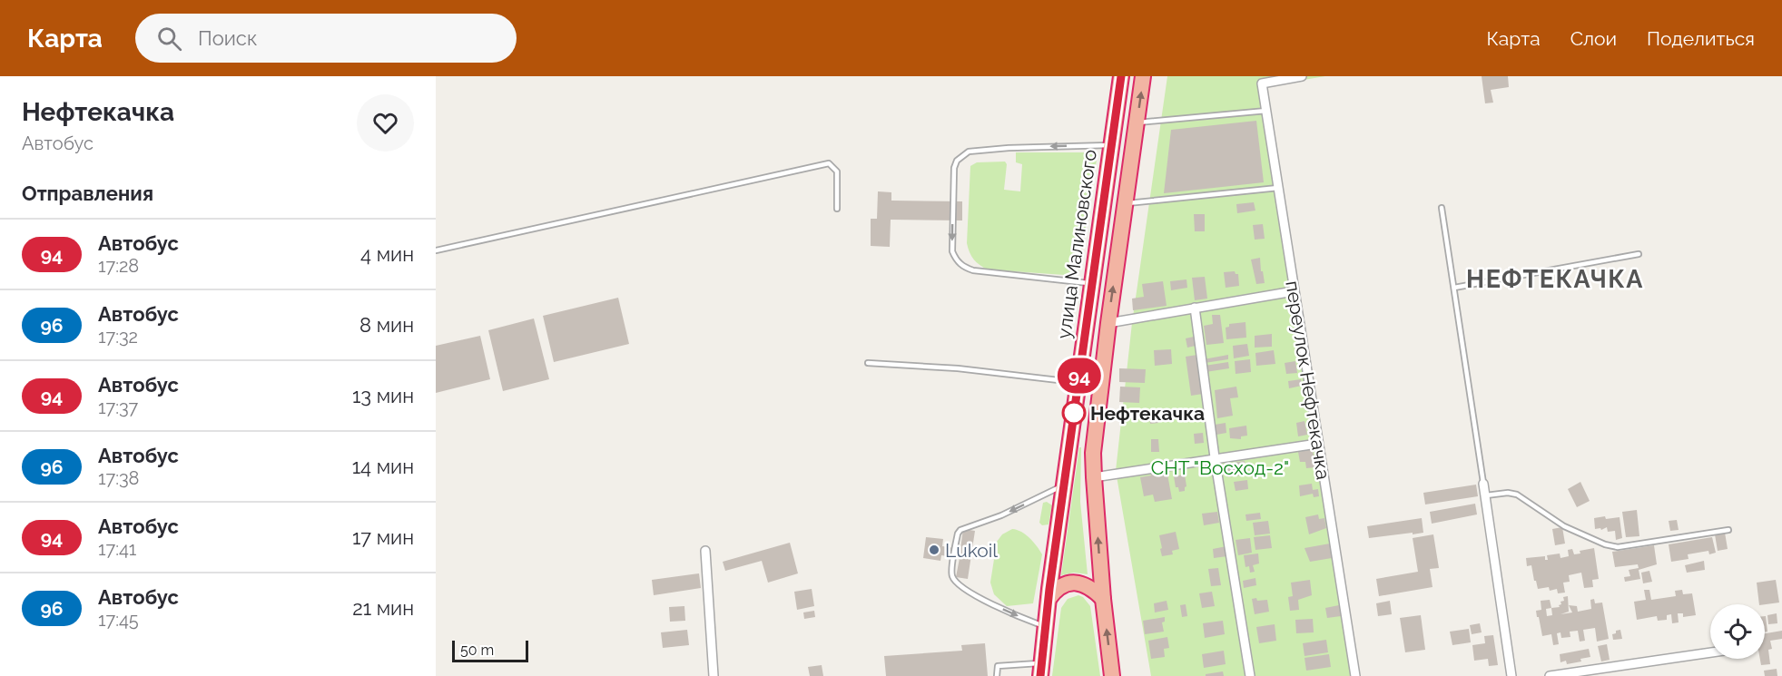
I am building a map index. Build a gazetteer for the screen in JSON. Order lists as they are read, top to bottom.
{
  "streets": {
    "highway": ["улица Малиновского"],
    "street": ["переулок Нефтекачка"]
  },
  "districts": ["НЕФТЕКАЧКА"],
  "parks": ["СНТ \"Восход-2\""],
  "places": ["Нефтекачка", "Lukoil"],
  "lines": ["bus line 94"],
  "scale_bar": "50 m",
  "page": {
    "header": "Карта",
    "search": "Поиск",
    "nav": ["Карта", "Слои", "Поделиться"],
    "heading": [
      ["Нефтекачка", "Автобус"],
      "Отправления"
    ],
    "on_map": "94",
    "list": [
      {
        "mark": "94",
        "name": "Автобус",
        "note": "17:28",
        "value": "4 мин"
      },
      {
        "mark": "96",
        "name": "Автобус",
        "note": "17:32",
        "value": "8 мин"
      },
      {
        "mark": "94",
        "name": "Автобус",
        "note": "17:37",
        "value": "13 мин"
      },
      {
        "mark": "96",
        "name": "Автобус",
        "note": "17:38",
        "value": "14 мин"
      },
      {
        "mark": "94",
        "name": "Автобус",
        "note": "17:41",
        "value": "17 мин"
      },
      {
        "mark": "96",
        "name": "Автобус",
        "note": "17:45",
        "value": "21 мин"
      }
    ],
    "scale": "50 m"
  }
}
